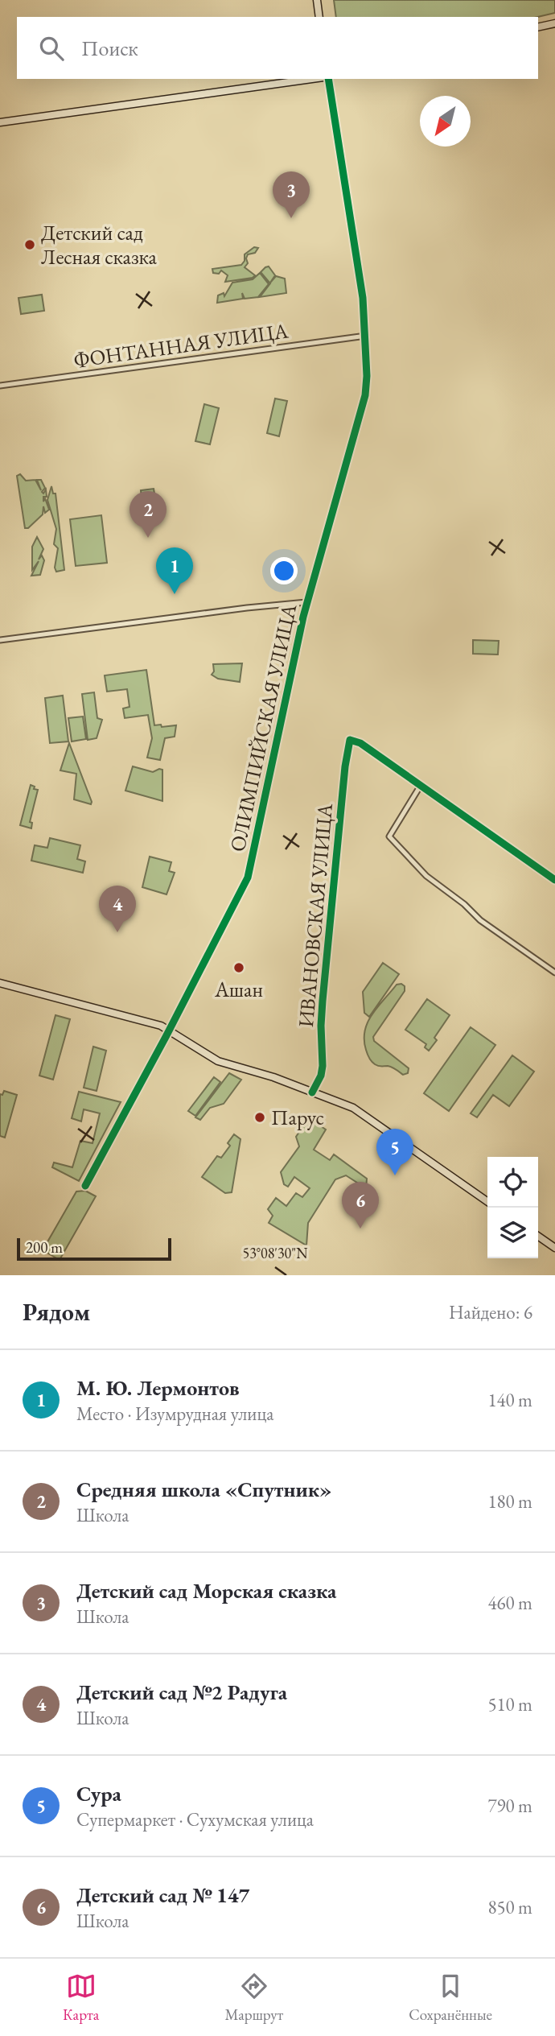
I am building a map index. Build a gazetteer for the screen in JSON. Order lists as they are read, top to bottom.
{
  "streets": {
    "street": ["ФОНТАННАЯ УЛИЦА", "ОЛИМПИЙСКАЯ УЛИЦА", "ИВАНОВСКАЯ УЛИЦА"]
  },
  "crossings": [
    ["ФОНТАННАЯ УЛИЦА", "ОЛИМПИЙСКАЯ УЛИЦА"]
  ],
  "places": ["Детский сад Лесная сказка", "Ашан", "Парус"],
  "scale_bar": "200 m",
  "north": "bottom left",
  "page": {
    "search": "Поиск",
    "pins": [
      "3",
      "2",
      "1",
      "4",
      "5",
      "6"
    ],
    "scale": "200 m",
    "heading": ["Рядом", "Найдено: 6"],
    "list": [
      {
        "mark": "1",
        "name": "М. Ю. Лермонтов",
        "note": "Место · Изумрудная улица",
        "value": "140 m"
      },
      {
        "mark": "2",
        "name": "Средняя школа «Спутник»",
        "note": "Школа",
        "value": "180 m"
      },
      {
        "mark": "3",
        "name": "Детский сад Морская сказка",
        "note": "Школа",
        "value": "460 m"
      },
      {
        "mark": "4",
        "name": "Детский сад №2 Радуга",
        "note": "Школа",
        "value": "510 m"
      },
      {
        "mark": "5",
        "name": "Сура",
        "note": "Супермаркет · Сухумская улица",
        "value": "790 m"
      },
      {
        "mark": "6",
        "name": "Детский сад № 147",
        "note": "Школа",
        "value": "850 m"
      }
    ],
    "nav": ["Карта", "Маршрут", "Сохранённые"]
  },
  "coordinates": ["53°08'30\"N"]
}
